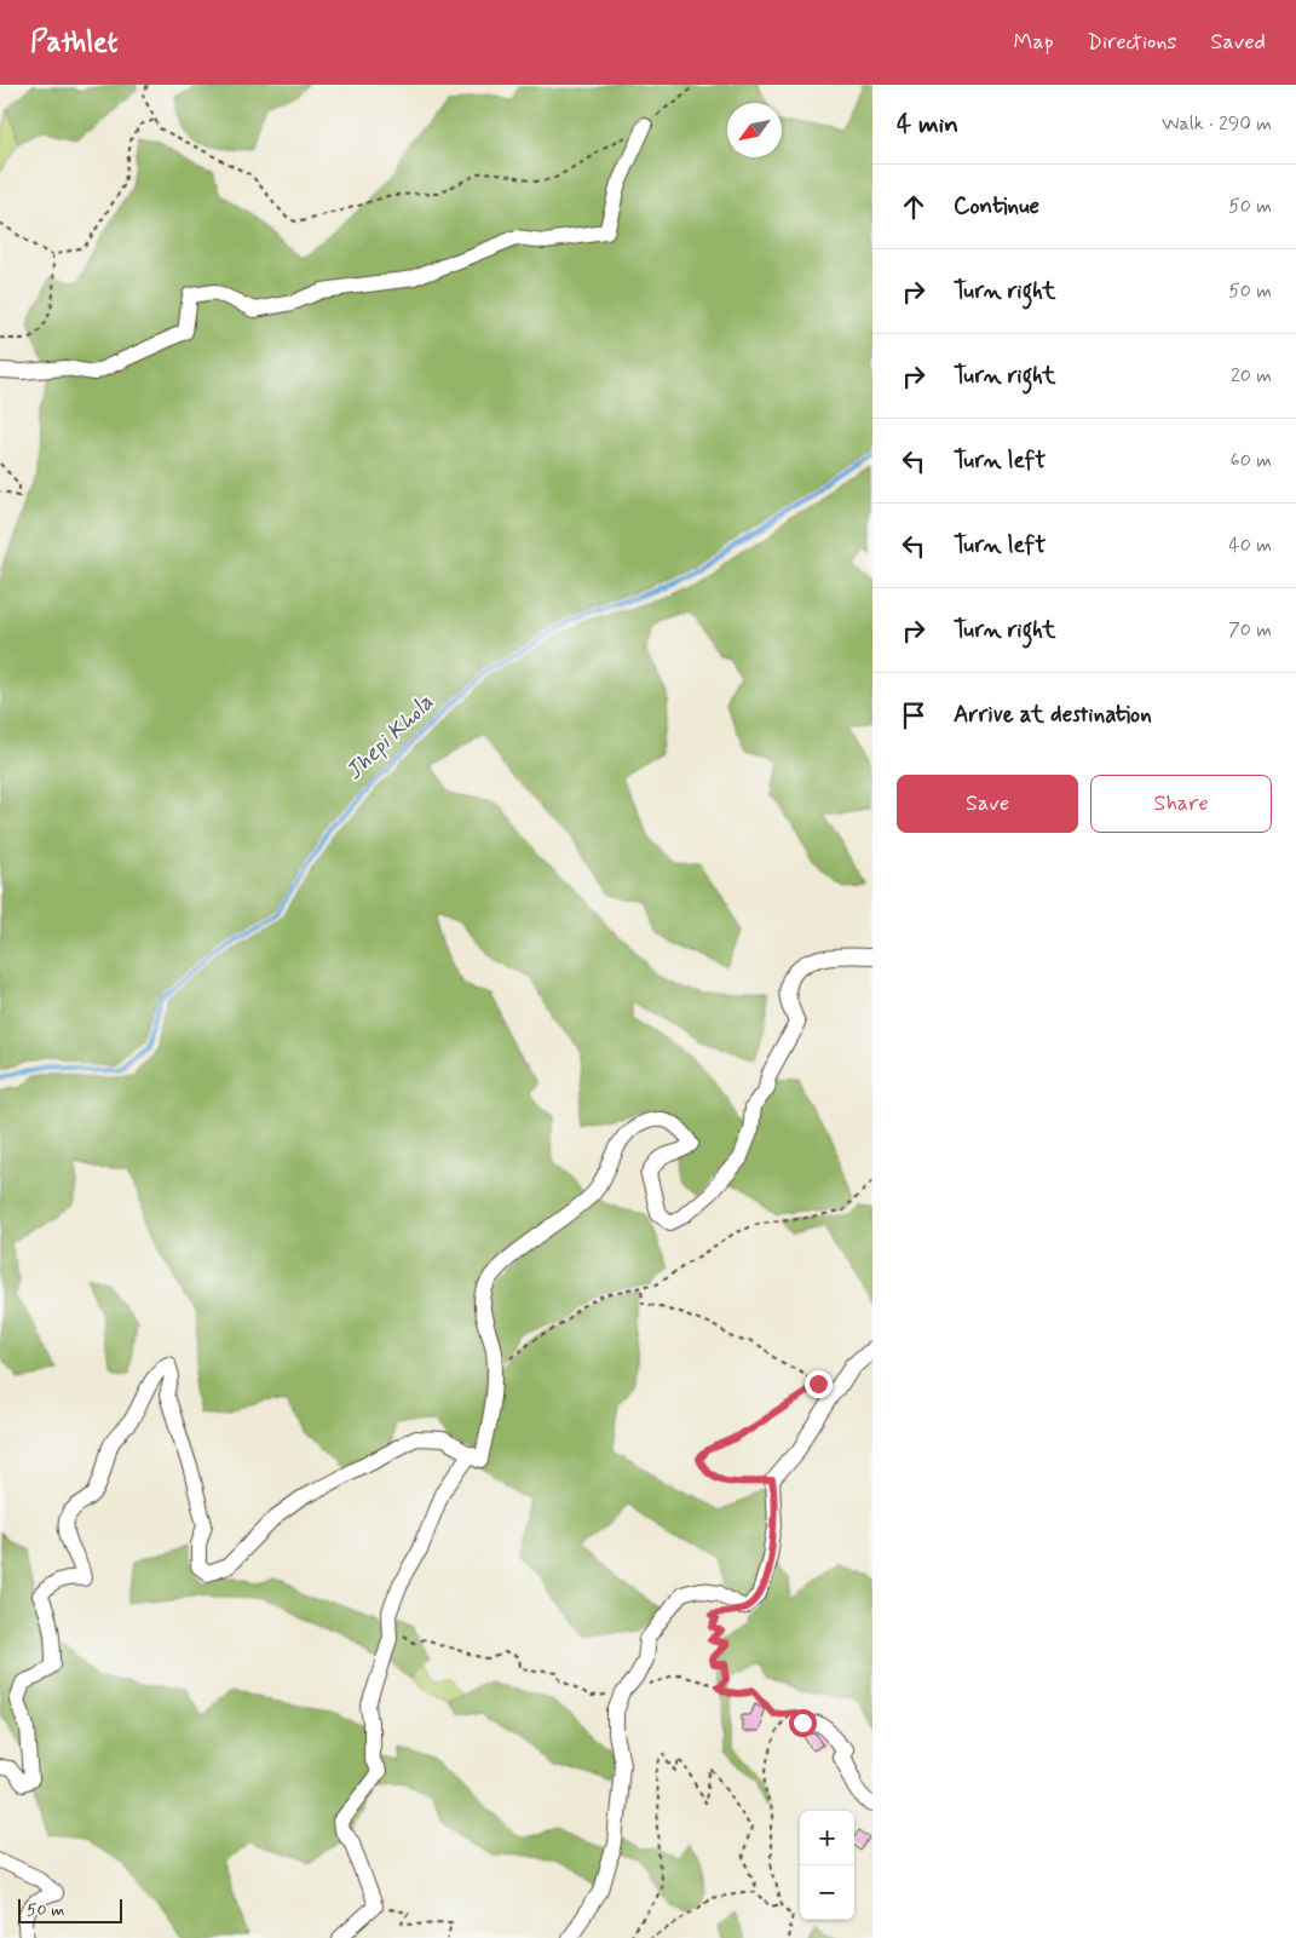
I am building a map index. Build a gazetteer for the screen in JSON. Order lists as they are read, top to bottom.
{
  "water": ["Jhepi Khola"],
  "scale_bar": "50 m",
  "north": "bottom left",
  "page": {
    "header": "Pathlet",
    "nav": ["Map", "Directions", "Saved"],
    "heading": ["4 min", "Walk · 290 m"],
    "list": [
      ["Continue", "50 m"],
      ["Turn right", "50 m"],
      ["Turn right", "20 m"],
      ["Turn left", "60 m"],
      ["Turn left", "40 m"],
      ["Turn right", "70 m"],
      "Arrive at destination"
    ],
    "buttons": ["Save", "Share"],
    "map_buttons": ["+", "−"],
    "scale": "50 m"
  }
}
